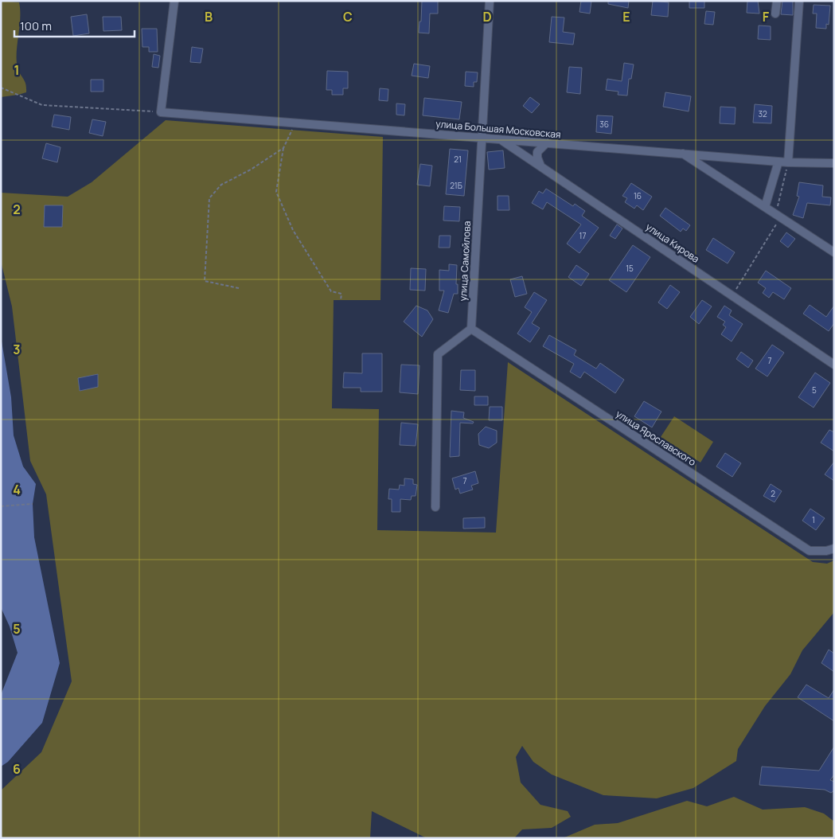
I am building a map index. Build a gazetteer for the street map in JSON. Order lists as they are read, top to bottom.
{
  "streets": {
    "street": [
      "улица Большая Московская",
      "улица Кирова",
      "улица Самойлова",
      "улица Ярославского"
    ]
  },
  "crossings": [
    ["улица Большая Московская", "улица Кирова"],
    ["улица Большая Московская", "улица Самойлова"],
    ["улица Самойлова", "улица Ярославского"]
  ],
  "house_numbers": [
    "32",
    "36",
    "21",
    "21Б",
    "16",
    "17",
    "15",
    "7",
    "5",
    "7",
    "2",
    "1"
  ],
  "scale_bar": "100 m",
  "grid": {
    "columns": [
      "B",
      "C",
      "D",
      "E",
      "F"
    ],
    "rows": [
      "1",
      "2",
      "3",
      "4",
      "5",
      "6"
    ]
  }
}
